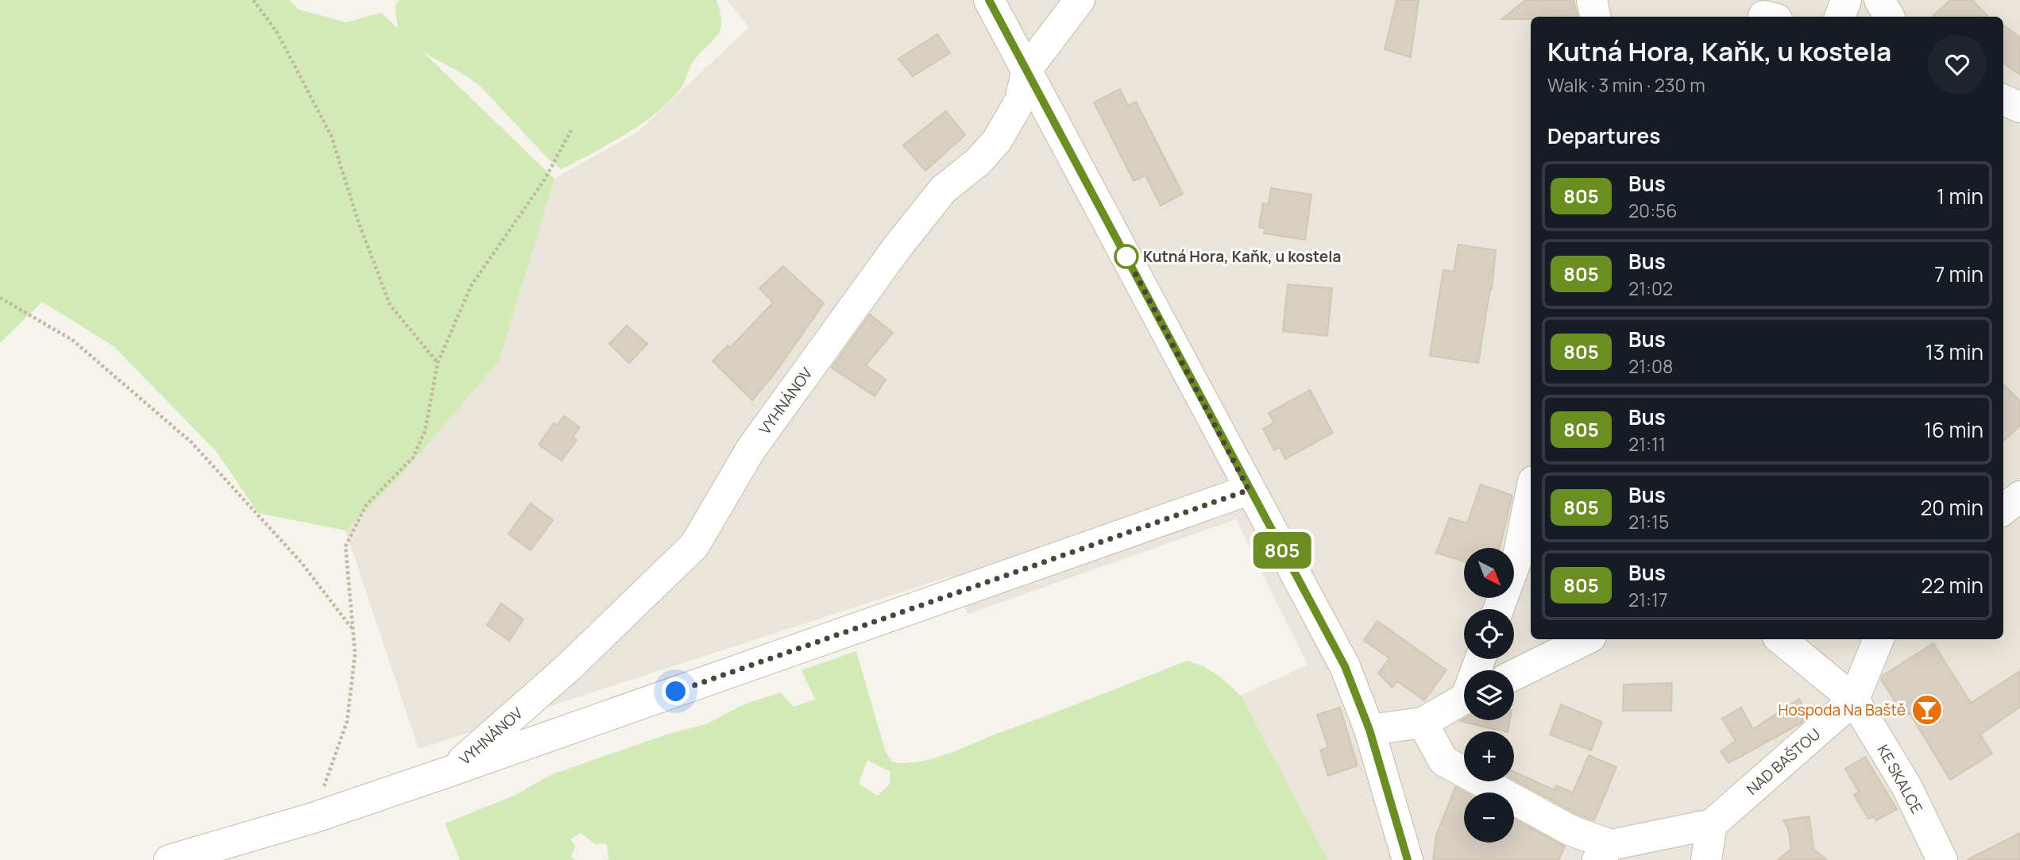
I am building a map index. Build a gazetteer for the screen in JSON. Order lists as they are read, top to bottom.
{
  "streets": {
    "street": ["VYHNÁNOV", "NAD BAŠTOU", "KE SKALCE"]
  },
  "crossings": [
    ["NAD BAŠTOU", "KE SKALCE"]
  ],
  "places": {
    "other": ["Kutná Hora, Kaňk, u kostela"],
    "bar": ["Hospoda Na Baště"]
  },
  "lines": ["bus line 805"],
  "north": "bottom right",
  "page": {
    "on_map": "805",
    "heading": [
      ["Kutná Hora, Kaňk, u kostela", "Walk · 3 min · 230 m"],
      "Departures"
    ],
    "list": [
      {
        "mark": "805",
        "name": "Bus",
        "note": "20:56",
        "value": "1 min"
      },
      {
        "mark": "805",
        "name": "Bus",
        "note": "21:02",
        "value": "7 min"
      },
      {
        "mark": "805",
        "name": "Bus",
        "note": "21:08",
        "value": "13 min"
      },
      {
        "mark": "805",
        "name": "Bus",
        "note": "21:11",
        "value": "16 min"
      },
      {
        "mark": "805",
        "name": "Bus",
        "note": "21:15",
        "value": "20 min"
      },
      {
        "mark": "805",
        "name": "Bus",
        "note": "21:17",
        "value": "22 min"
      }
    ],
    "map_buttons": ["+", "−"]
  }
}
